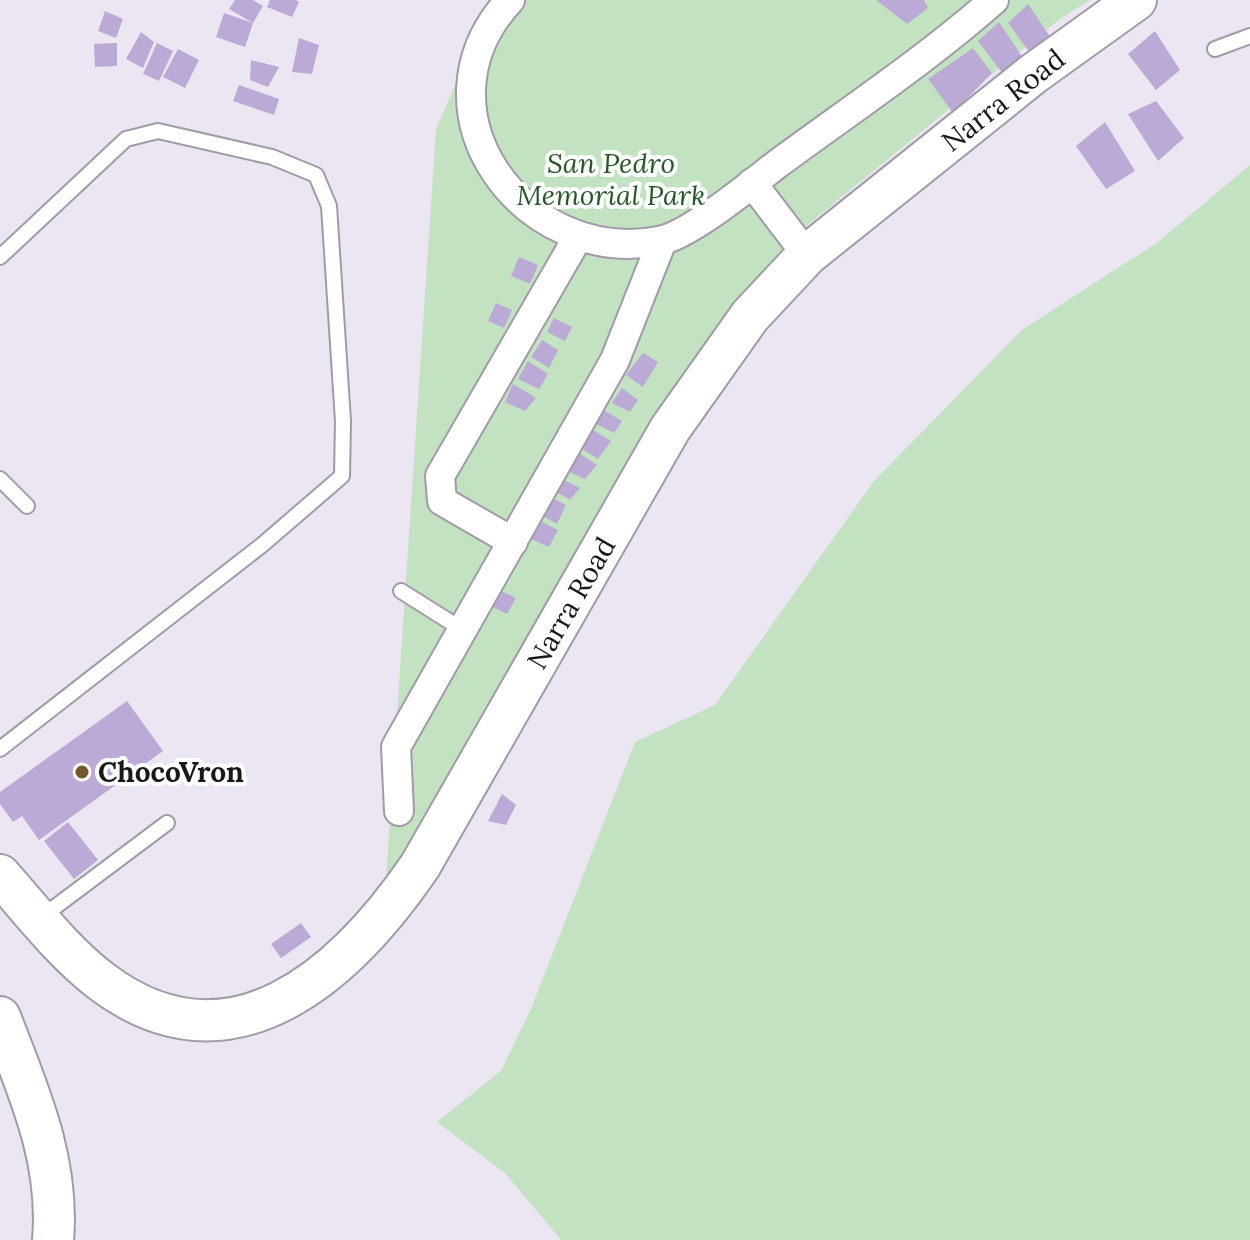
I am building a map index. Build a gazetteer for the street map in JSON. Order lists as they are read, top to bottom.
{
  "streets": {
    "street": ["Narra Road"]
  },
  "parks": ["San Pedro Memorial Park"],
  "places": ["ChocoVron"]
}
